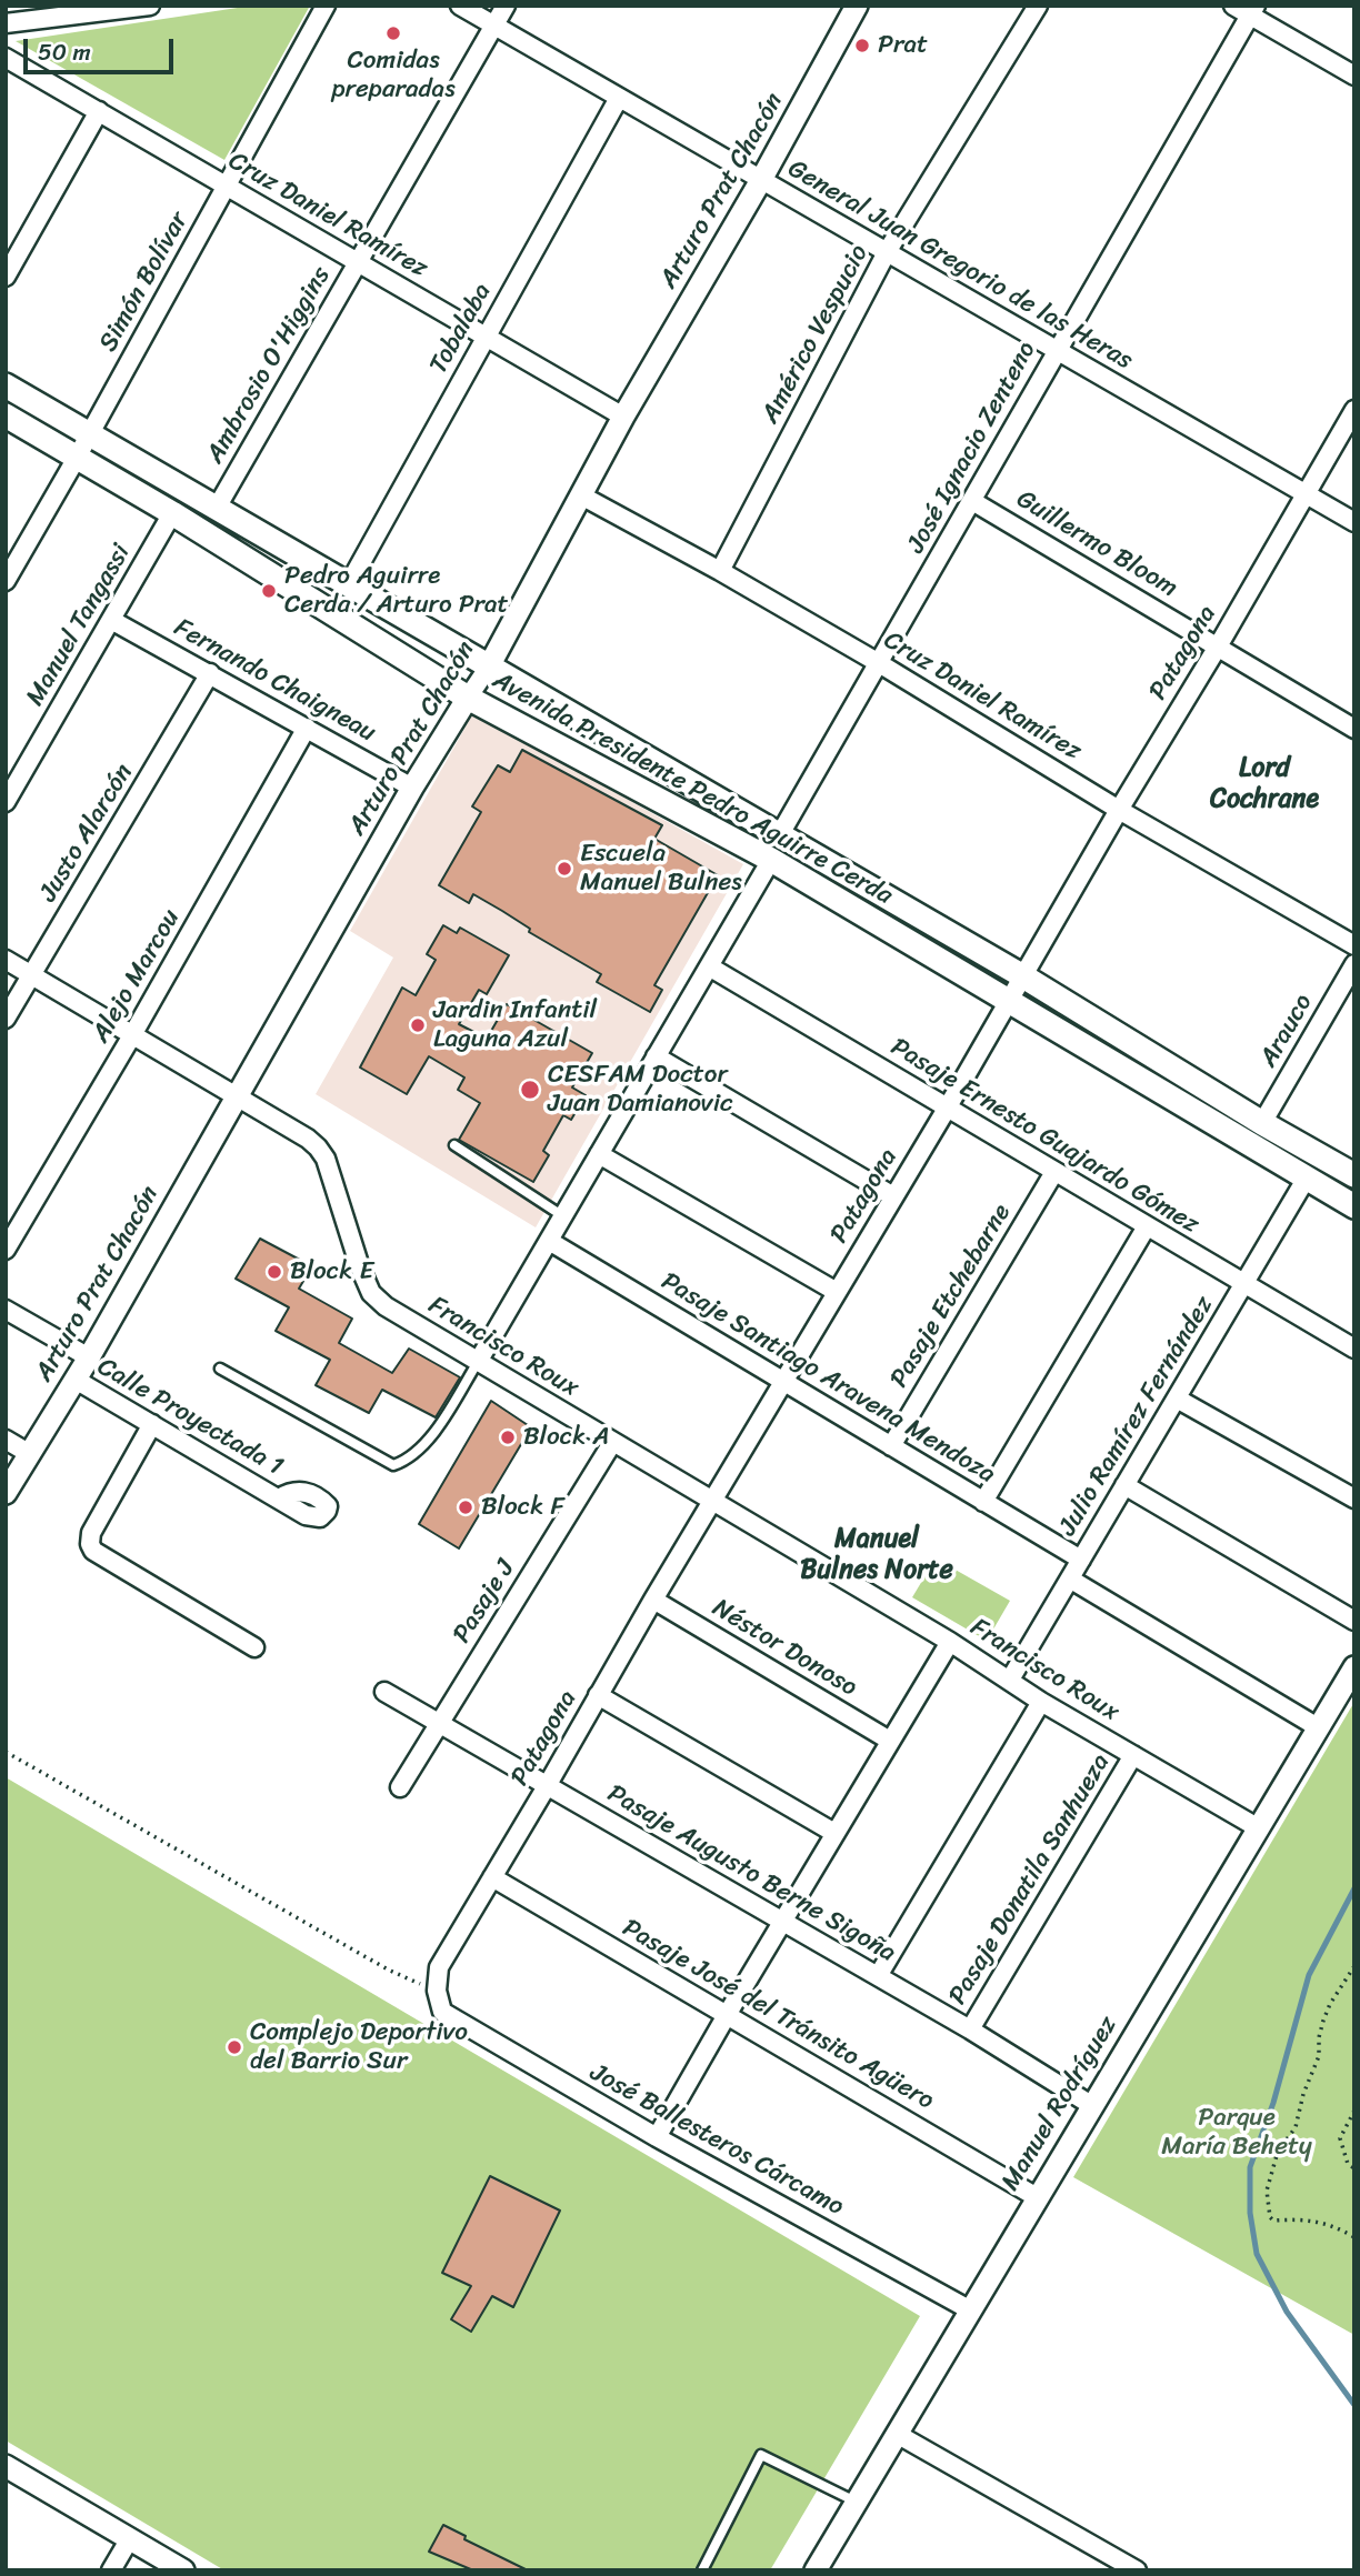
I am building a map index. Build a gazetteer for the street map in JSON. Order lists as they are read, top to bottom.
{
  "streets": {
    "main road": ["Avenida Presidente Pedro Aguirre Cerda"],
    "street": [
      "Arturo Prat Chacón",
      "Cruz Daniel Ramírez",
      "General Juan Gregorio de las Heras",
      "Simón Bolívar",
      "Tobalaba",
      "Américo Vespucio",
      "Ambrosio O'Higgins",
      "José Ignacio Zenteno",
      "Guillermo Bloom",
      "Manuel Tangassi",
      "Patagona",
      "Fernando Chaigneau",
      "Justo Alarcón",
      "Alejo Marcou",
      "Arauco",
      "Pasaje Ernesto Guajardo Gómez",
      "Pasaje Etchebarne",
      "Francisco Roux",
      "Pasaje Santiago Aravena Mendoza",
      "Julio Ramírez Fernández",
      "Calle Proyectada 1",
      "Pasaje J",
      "Néstor Donoso",
      "Pasaje Augusto Berne Sigoña",
      "Pasaje Donatila Sanhueza",
      "Pasaje José del Tránsito Agüero",
      "Manuel Rodríguez",
      "José Ballesteros Cárcamo"
    ]
  },
  "crossings": [
    ["Arturo Prat Chacón", "Cruz Daniel Ramírez"],
    ["Arturo Prat Chacón", "General Juan Gregorio de las Heras"],
    ["Arturo Prat Chacón", "Fernando Chaigneau"],
    ["Arturo Prat Chacón", "Avenida Presidente Pedro Aguirre Cerda"],
    ["Arturo Prat Chacón", "Francisco Roux"],
    ["Arturo Prat Chacón", "Calle Proyectada 1"],
    ["Cruz Daniel Ramírez", "Simón Bolívar"],
    ["Cruz Daniel Ramírez", "Tobalaba"],
    ["Cruz Daniel Ramírez", "Américo Vespucio"],
    ["Cruz Daniel Ramírez", "Ambrosio O'Higgins"],
    ["Cruz Daniel Ramírez", "José Ignacio Zenteno"],
    ["Cruz Daniel Ramírez", "Patagona"],
    ["General Juan Gregorio de las Heras", "Tobalaba"],
    ["General Juan Gregorio de las Heras", "Américo Vespucio"],
    ["General Juan Gregorio de las Heras", "Ambrosio O'Higgins"],
    ["General Juan Gregorio de las Heras", "José Ignacio Zenteno"],
    ["General Juan Gregorio de las Heras", "Patagona"],
    ["Simón Bolívar", "Avenida Presidente Pedro Aguirre Cerda"],
    ["Tobalaba", "Avenida Presidente Pedro Aguirre Cerda"],
    ["Ambrosio O'Higgins", "Avenida Presidente Pedro Aguirre Cerda"],
    ["José Ignacio Zenteno", "Guillermo Bloom"],
    ["José Ignacio Zenteno", "Avenida Presidente Pedro Aguirre Cerda"],
    ["Guillermo Bloom", "Patagona"],
    ["Manuel Tangassi", "Fernando Chaigneau"],
    ["Manuel Tangassi", "Avenida Presidente Pedro Aguirre Cerda"],
    ["Patagona", "Avenida Presidente Pedro Aguirre Cerda"],
    ["Patagona", "Pasaje Ernesto Guajardo Gómez"],
    ["Patagona", "Francisco Roux"],
    ["Patagona", "Pasaje Santiago Aravena Mendoza"],
    ["Patagona", "Néstor Donoso"],
    ["Patagona", "Pasaje Augusto Berne Sigoña"],
    ["Patagona", "Pasaje José del Tránsito Agüero"],
    ["Patagona", "José Ballesteros Cárcamo"],
    ["Fernando Chaigneau", "Justo Alarcón"],
    ["Fernando Chaigneau", "Alejo Marcou"],
    ["Avenida Presidente Pedro Aguirre Cerda", "Arauco"],
    ["Avenida Presidente Pedro Aguirre Cerda", "Julio Ramírez Fernández"],
    ["Justo Alarcón", "Francisco Roux"],
    ["Alejo Marcou", "Francisco Roux"],
    ["Pasaje Ernesto Guajardo Gómez", "Pasaje Etchebarne"],
    ["Pasaje Ernesto Guajardo Gómez", "Julio Ramírez Fernández"],
    ["Pasaje Etchebarne", "Pasaje Santiago Aravena Mendoza"],
    ["Francisco Roux", "Julio Ramírez Fernández"],
    ["Francisco Roux", "Pasaje J"],
    ["Francisco Roux", "Pasaje Donatila Sanhueza"],
    ["Francisco Roux", "Manuel Rodríguez"],
    ["Pasaje Santiago Aravena Mendoza", "Julio Ramírez Fernández"],
    ["Pasaje J", "Pasaje Augusto Berne Sigoña"],
    ["Pasaje Augusto Berne Sigoña", "Pasaje Donatila Sanhueza"],
    ["Pasaje Augusto Berne Sigoña", "Manuel Rodríguez"],
    ["Pasaje José del Tránsito Agüero", "Manuel Rodríguez"],
    ["Manuel Rodríguez", "José Ballesteros Cárcamo"]
  ],
  "districts": ["Lord Cochrane", "Manuel Bulnes Norte"],
  "parks": ["Parque María Behety"],
  "places": [
    "Comidas preparadas",
    "Prat",
    "Pedro Aguirre Cerda / Arturo Prat",
    "Escuela Manuel Bulnes",
    "Jardin Infantil Laguna Azul",
    "CESFAM Doctor Juan Damianovic",
    "Block E",
    "Block A",
    "Block F",
    "Complejo Deportivo del Barrio Sur"
  ],
  "scale_bar": "50 m"
}
